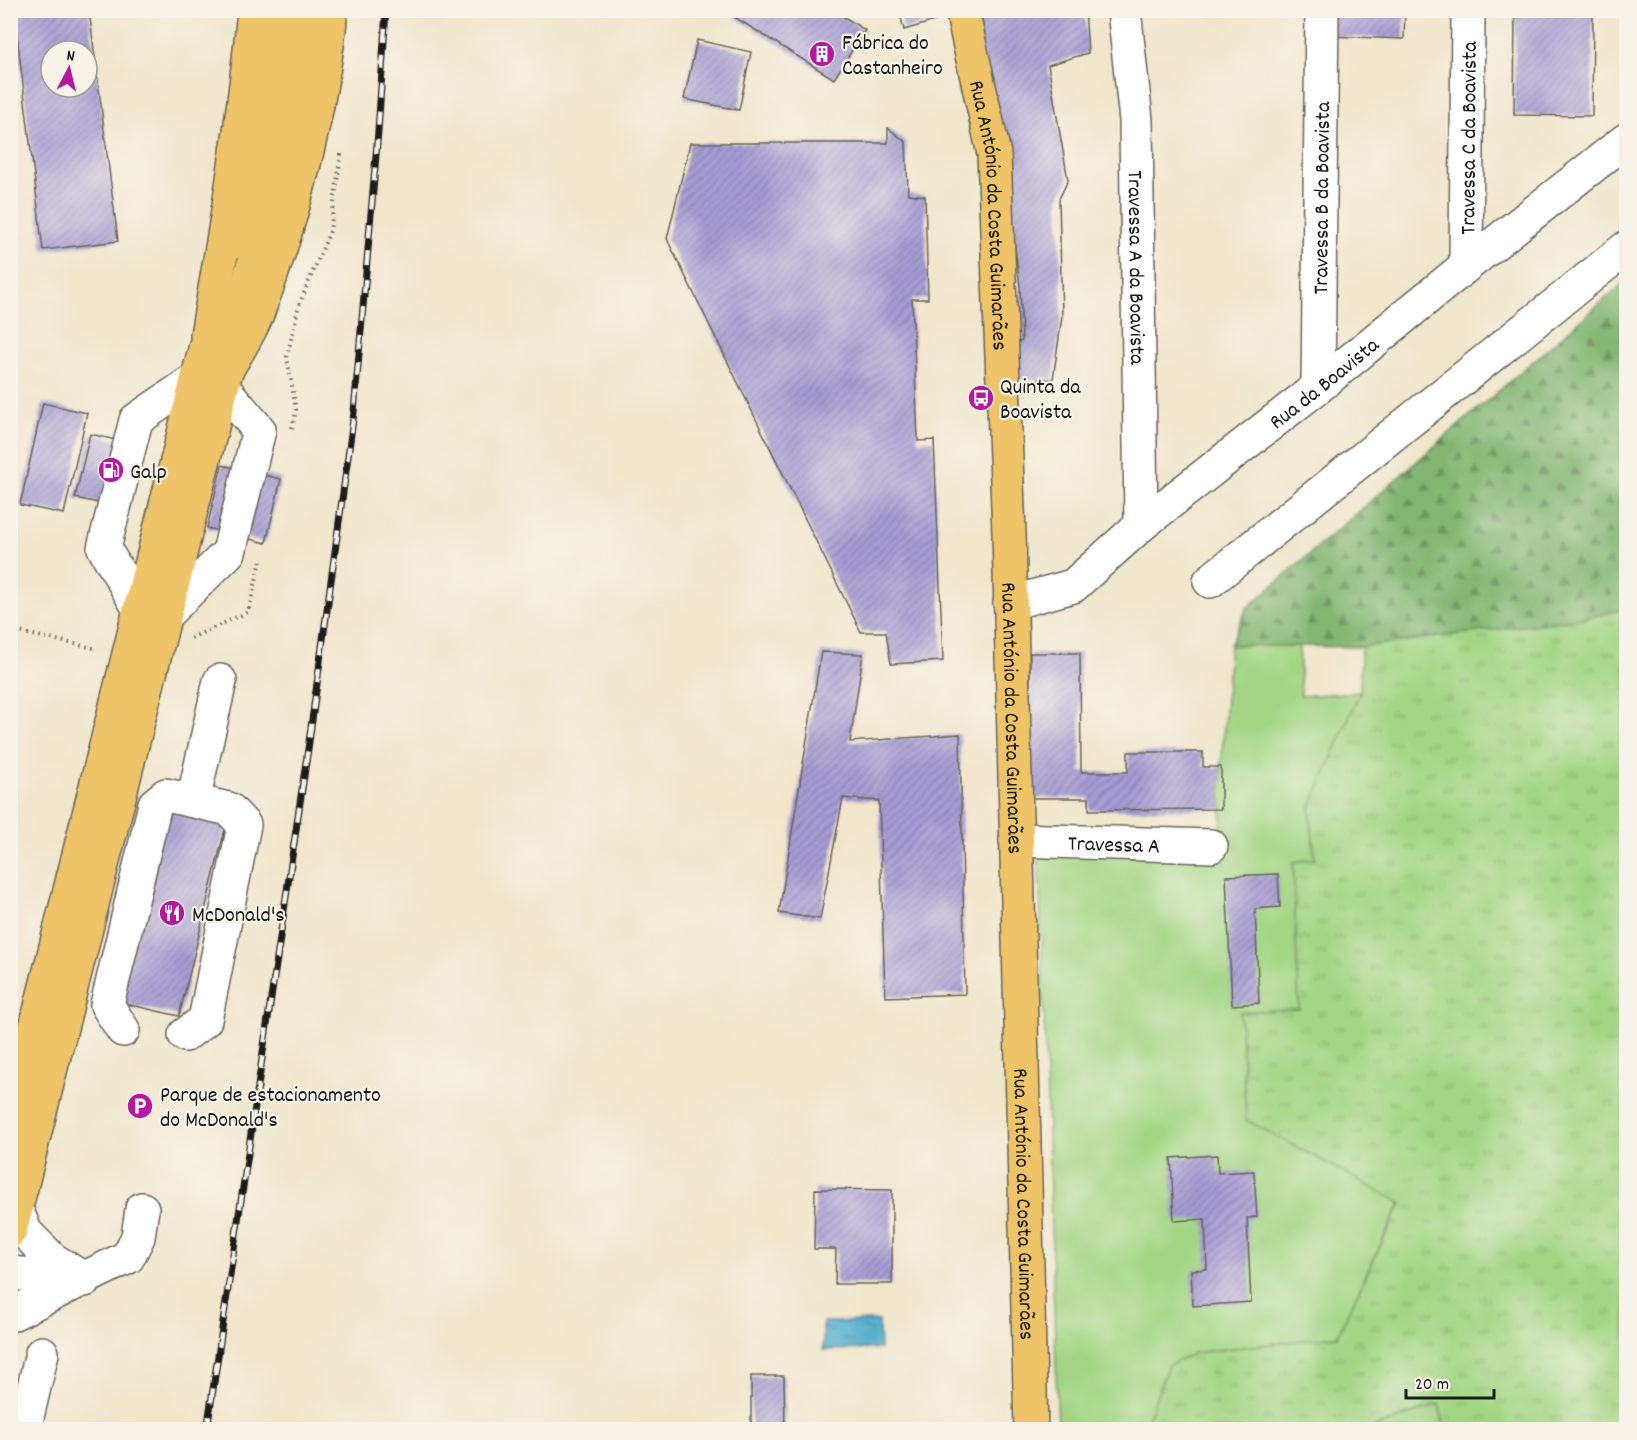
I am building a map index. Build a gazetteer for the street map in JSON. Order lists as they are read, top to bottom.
{
  "streets": {
    "main road": ["Rua António da Costa Guimarães"],
    "street": [
      "Travessa C da Boavista",
      "Travessa B da Boavista",
      "Travessa A da Boavista",
      "Rua da Boavista",
      "Travessa A"
    ]
  },
  "crossings": [
    ["Travessa C da Boavista", "Rua da Boavista"],
    ["Travessa B da Boavista", "Rua da Boavista"],
    ["Rua António da Costa Guimarães", "Rua da Boavista"],
    ["Rua António da Costa Guimarães", "Travessa A"],
    ["Travessa A da Boavista", "Rua da Boavista"]
  ],
  "places": {
    "building": ["Fábrica do Castanheiro"],
    "bus stop": ["Quinta da Boavista"],
    "fuel station": ["Galp"],
    "restaurant": ["McDonald's"],
    "parking": ["Parque de estacionamento do McDonald's"]
  },
  "scale_bar": "20 m",
  "north": "top"
}
